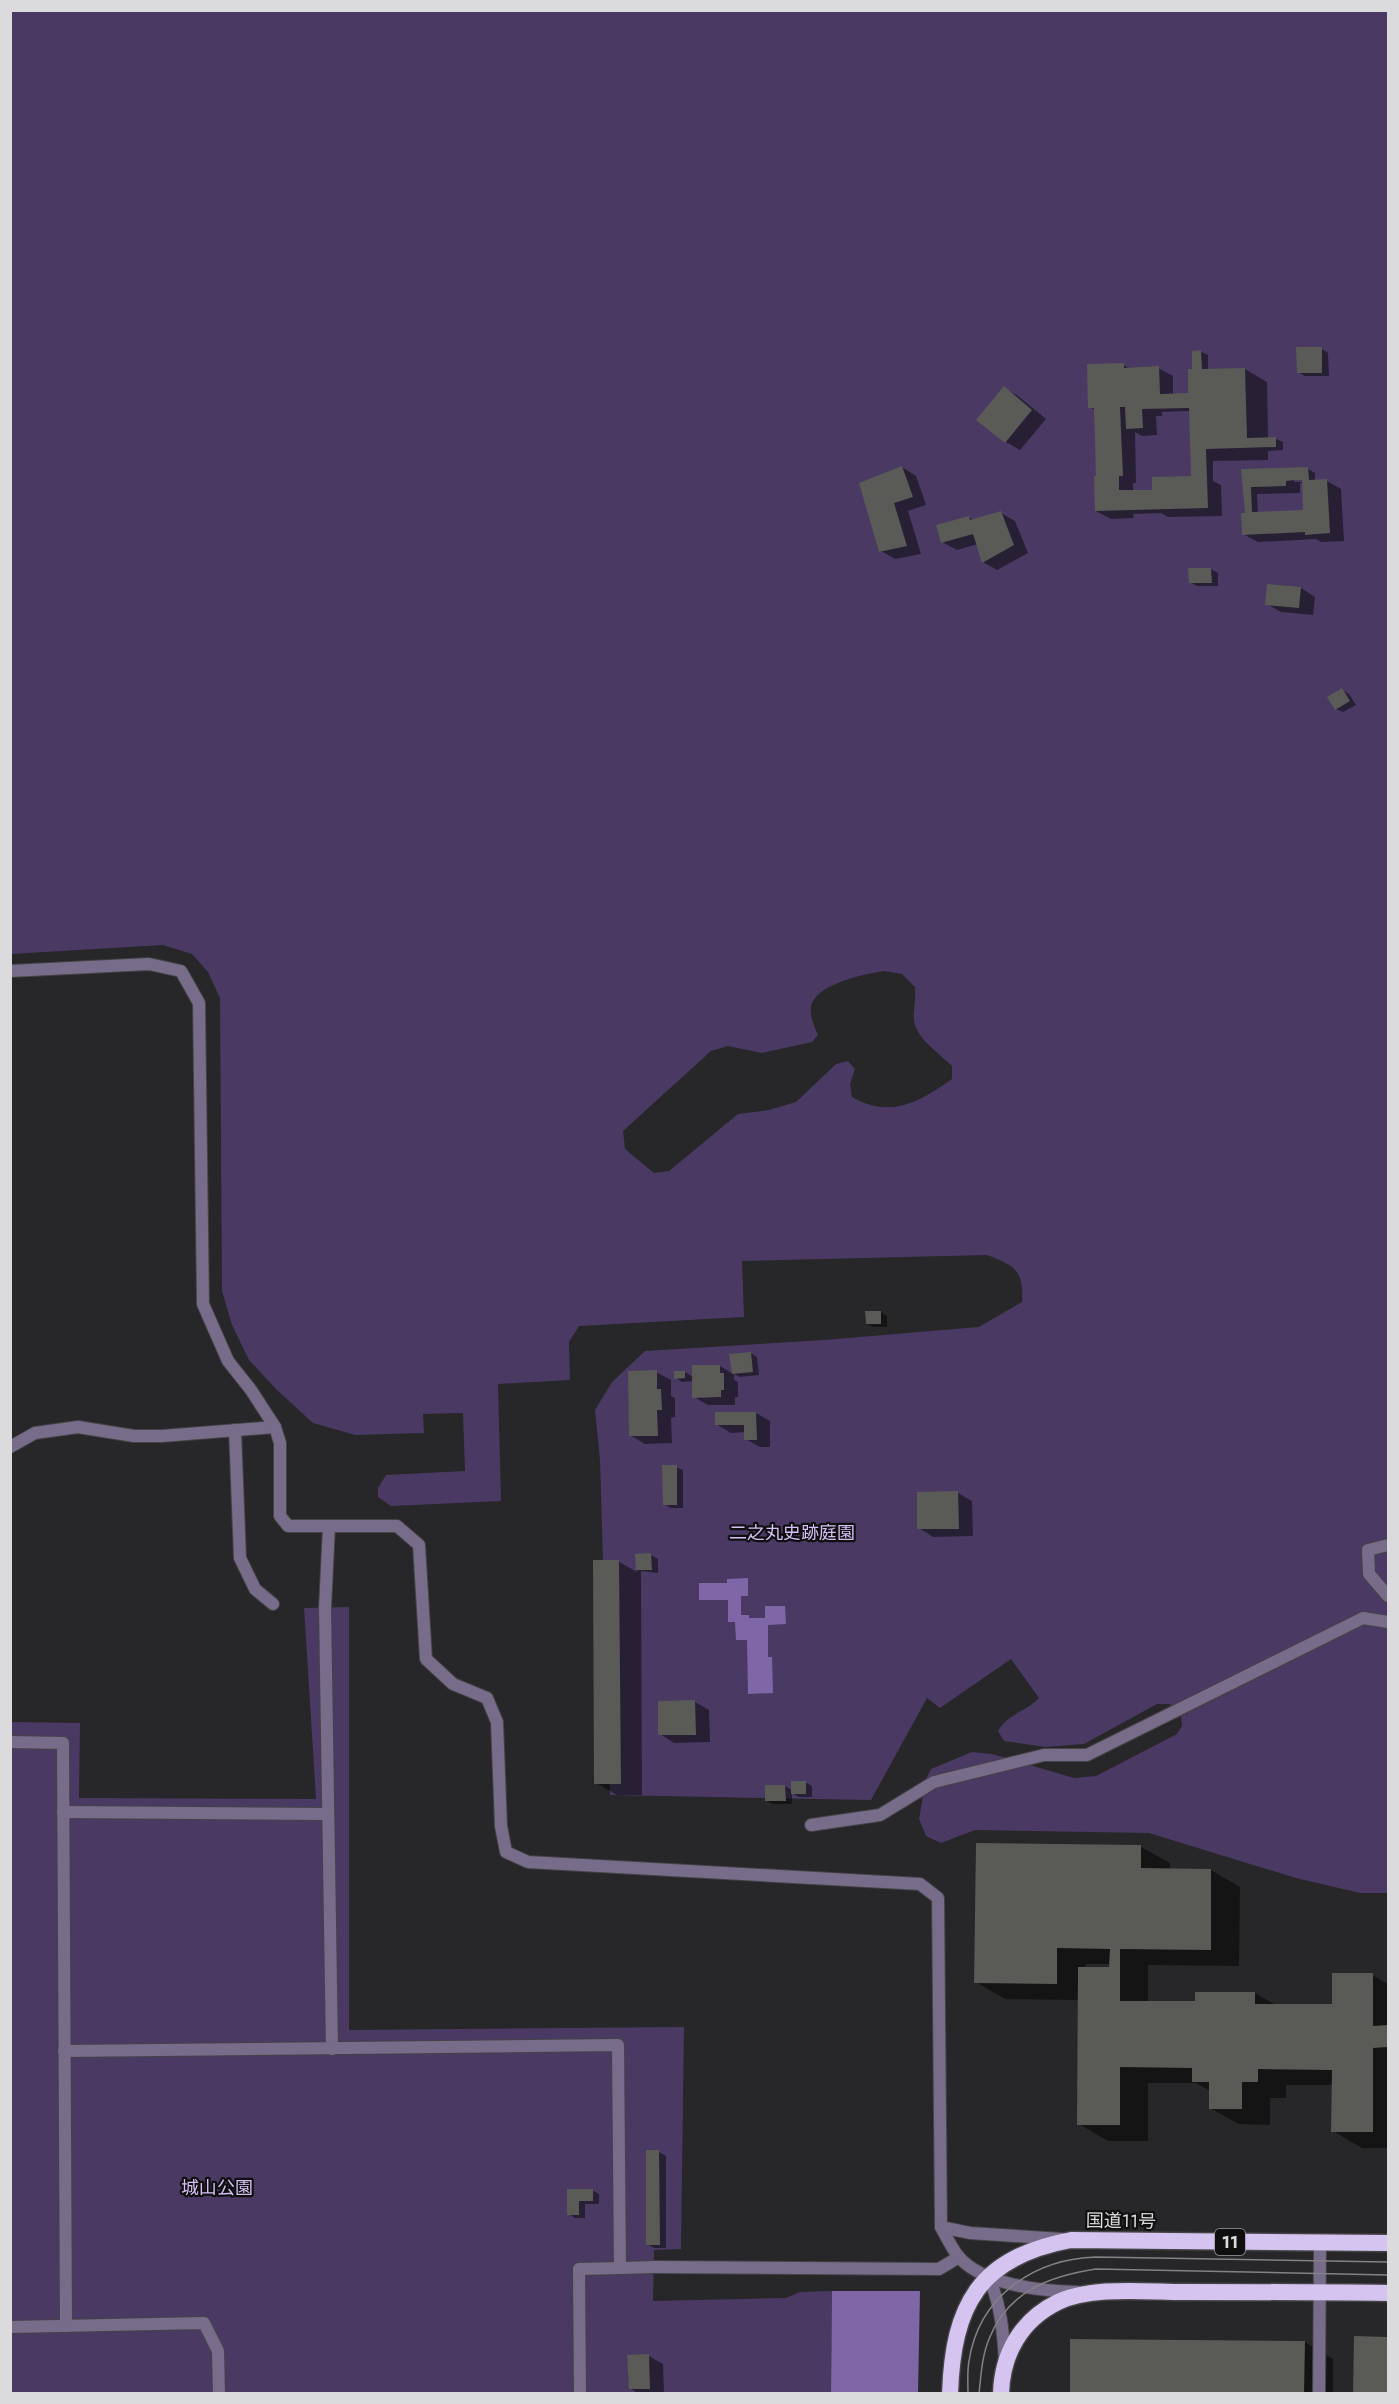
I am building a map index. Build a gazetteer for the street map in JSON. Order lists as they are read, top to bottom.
{
  "streets": {
    "highway": ["国道11号", "11"]
  },
  "parks": ["二之丸史跡庭園", "城山公園"]
}
